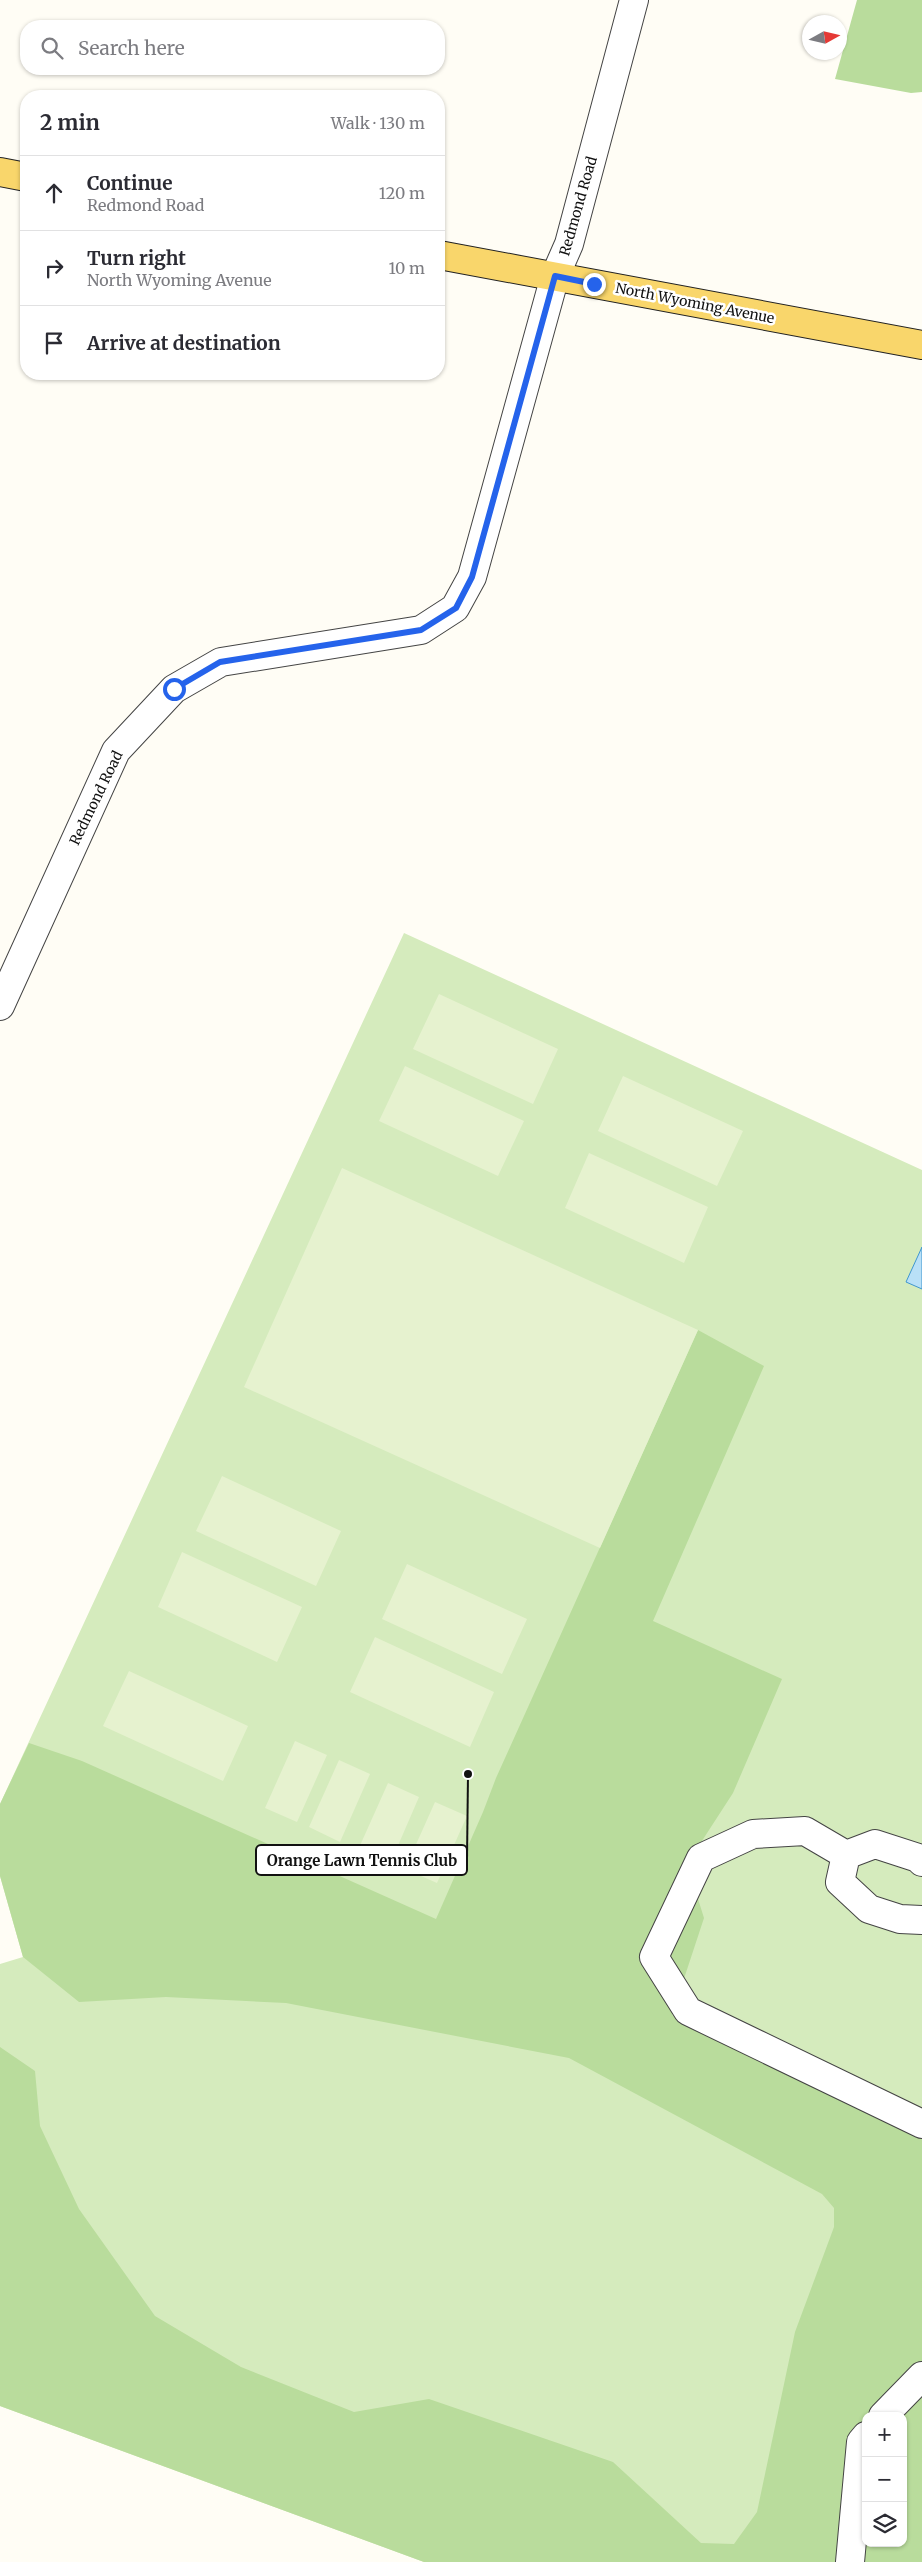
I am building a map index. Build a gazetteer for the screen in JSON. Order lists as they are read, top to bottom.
{
  "streets": {
    "main road": ["North Wyoming Avenue"],
    "street": ["Redmond Road"]
  },
  "crossings": [
    ["Redmond Road", "North Wyoming Avenue"]
  ],
  "places": ["Orange Lawn Tennis Club"],
  "north": "right",
  "page": {
    "search": "Search here",
    "heading": ["2 min", "Walk · 130 m"],
    "list": [
      ["Continue", "Redmond Road", "120 m"],
      ["Turn right", "North Wyoming Avenue", "10 m"],
      "Arrive at destination"
    ],
    "map_buttons": ["+", "−"]
  }
}
